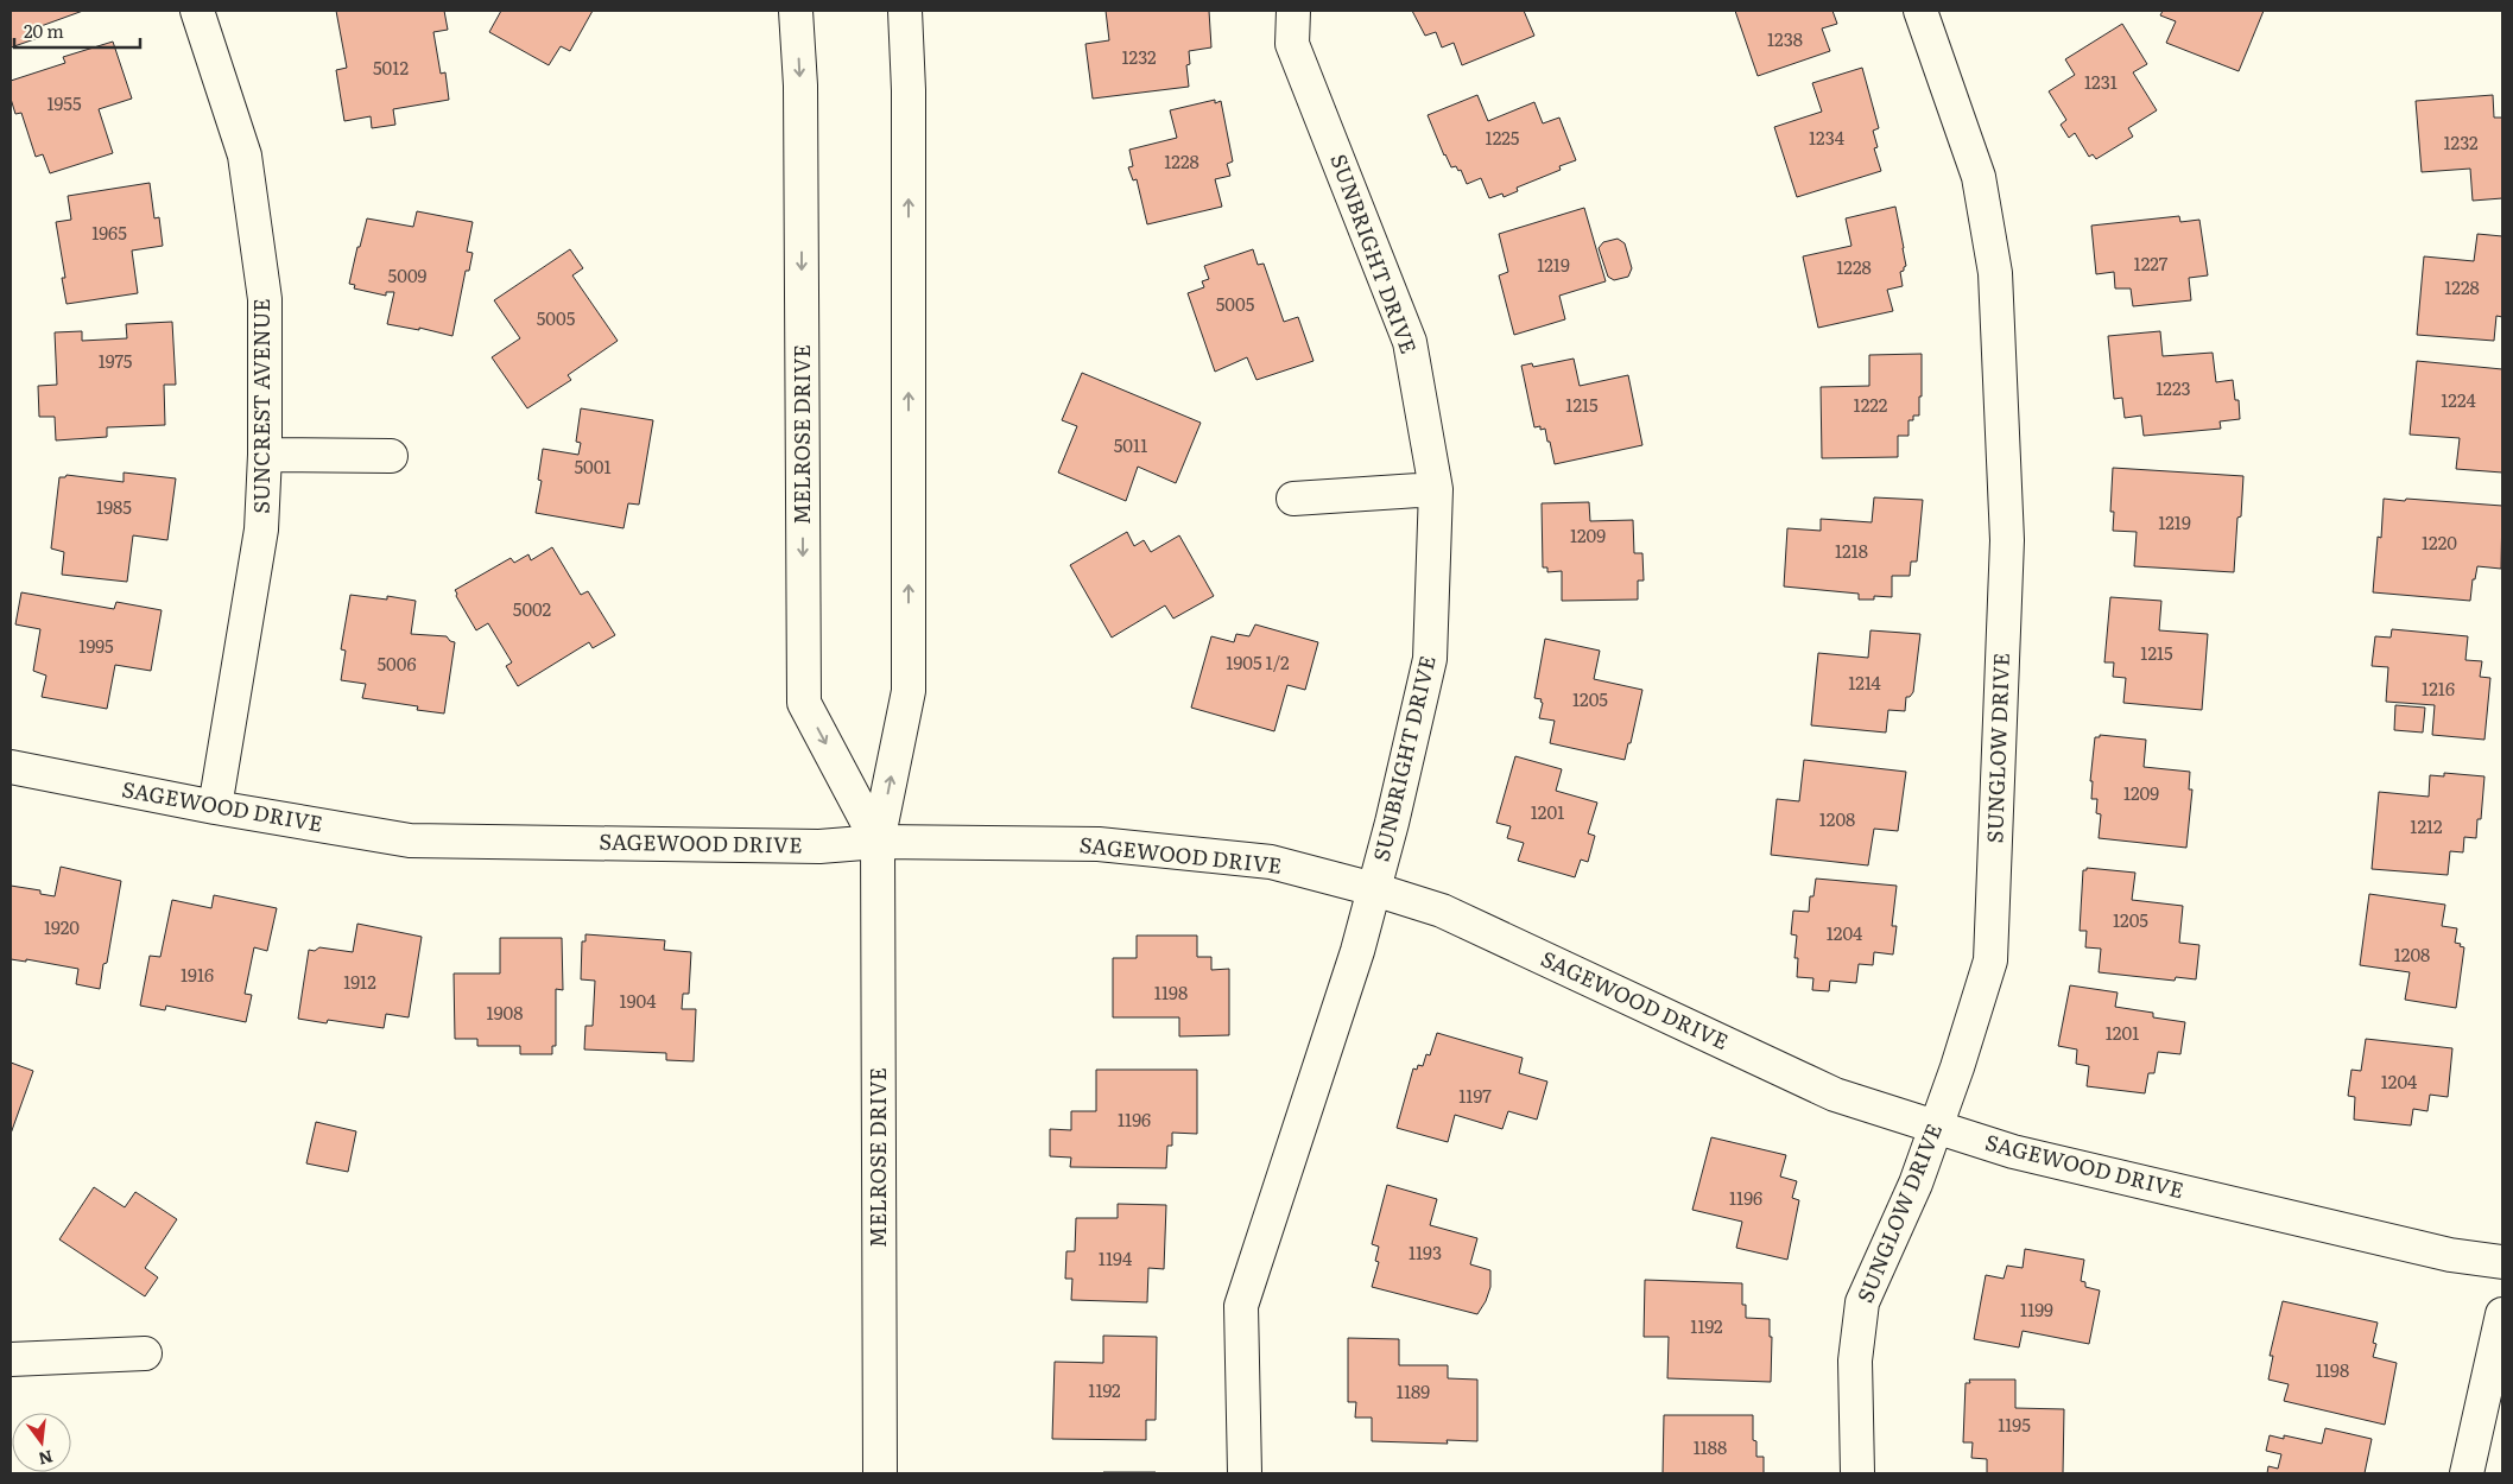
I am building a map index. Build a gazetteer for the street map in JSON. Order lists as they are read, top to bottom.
{
  "streets": {
    "street": [
      "SUNBRIGHT DRIVE",
      "SUNCREST AVENUE",
      "MELROSE DRIVE",
      "SUNGLOW DRIVE",
      "SAGEWOOD DRIVE"
    ]
  },
  "crossings": [
    ["SUNBRIGHT DRIVE", "SAGEWOOD DRIVE"],
    ["SUNCREST AVENUE", "SAGEWOOD DRIVE"],
    ["MELROSE DRIVE", "SAGEWOOD DRIVE"],
    ["SUNGLOW DRIVE", "SAGEWOOD DRIVE"]
  ],
  "house_numbers": [
    "1238",
    "1232",
    "5012",
    "1231",
    "1955",
    "1225",
    "1234",
    "1232",
    "1228",
    "1965",
    "1227",
    "1219",
    "1228",
    "5009",
    "1228",
    "5005",
    "5005",
    "1975",
    "1223",
    "1224",
    "1215",
    "1222",
    "5011",
    "5001",
    "1985",
    "1219",
    "1209",
    "1220",
    "1218",
    "5002",
    "1995",
    "1215",
    "1905 1/2",
    "5006",
    "1214",
    "1216",
    "1205",
    "1209",
    "1201",
    "1208",
    "1212",
    "1205",
    "1920",
    "1204",
    "1208",
    "1916",
    "1912",
    "1198",
    "1904",
    "1908",
    "1201",
    "1204",
    "1197",
    "1196",
    "1196",
    "1193",
    "1194",
    "1199",
    "1192",
    "1198",
    "1192",
    "1189",
    "1195",
    "1188"
  ],
  "scale_bar": "20 m",
  "north": "bottom"
}
